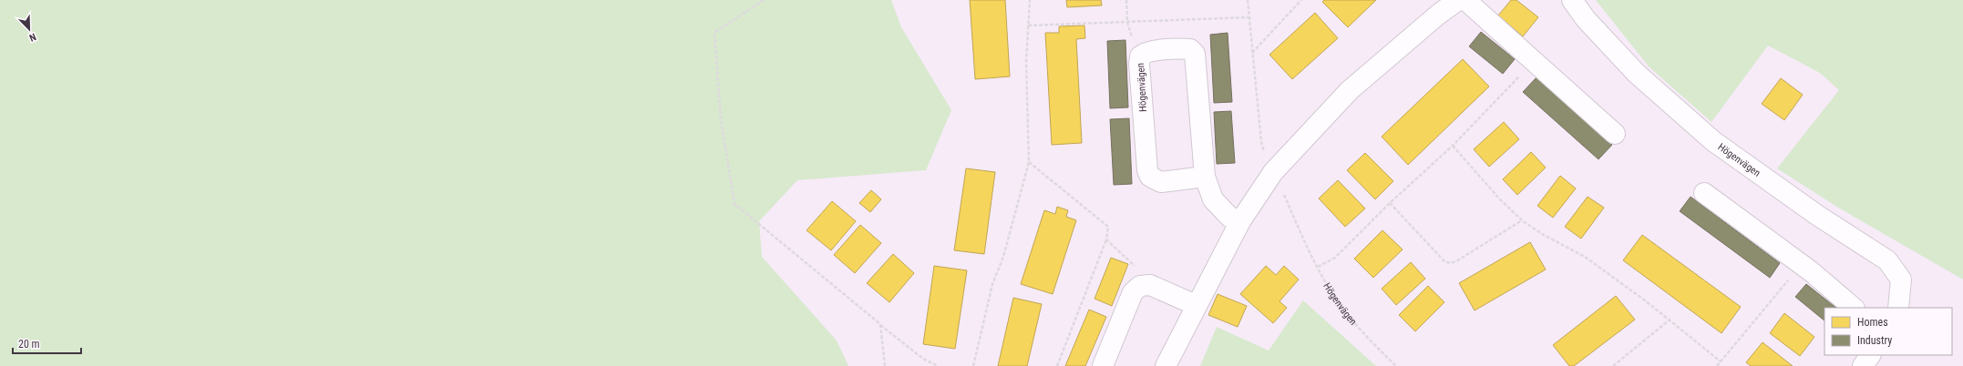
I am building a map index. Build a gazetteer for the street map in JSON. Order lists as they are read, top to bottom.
{
  "streets": {
    "street": ["Högenvägen"]
  },
  "legend": ["Homes", "Industry"],
  "scale_bar": "20 m",
  "north": "bottom right"
}
